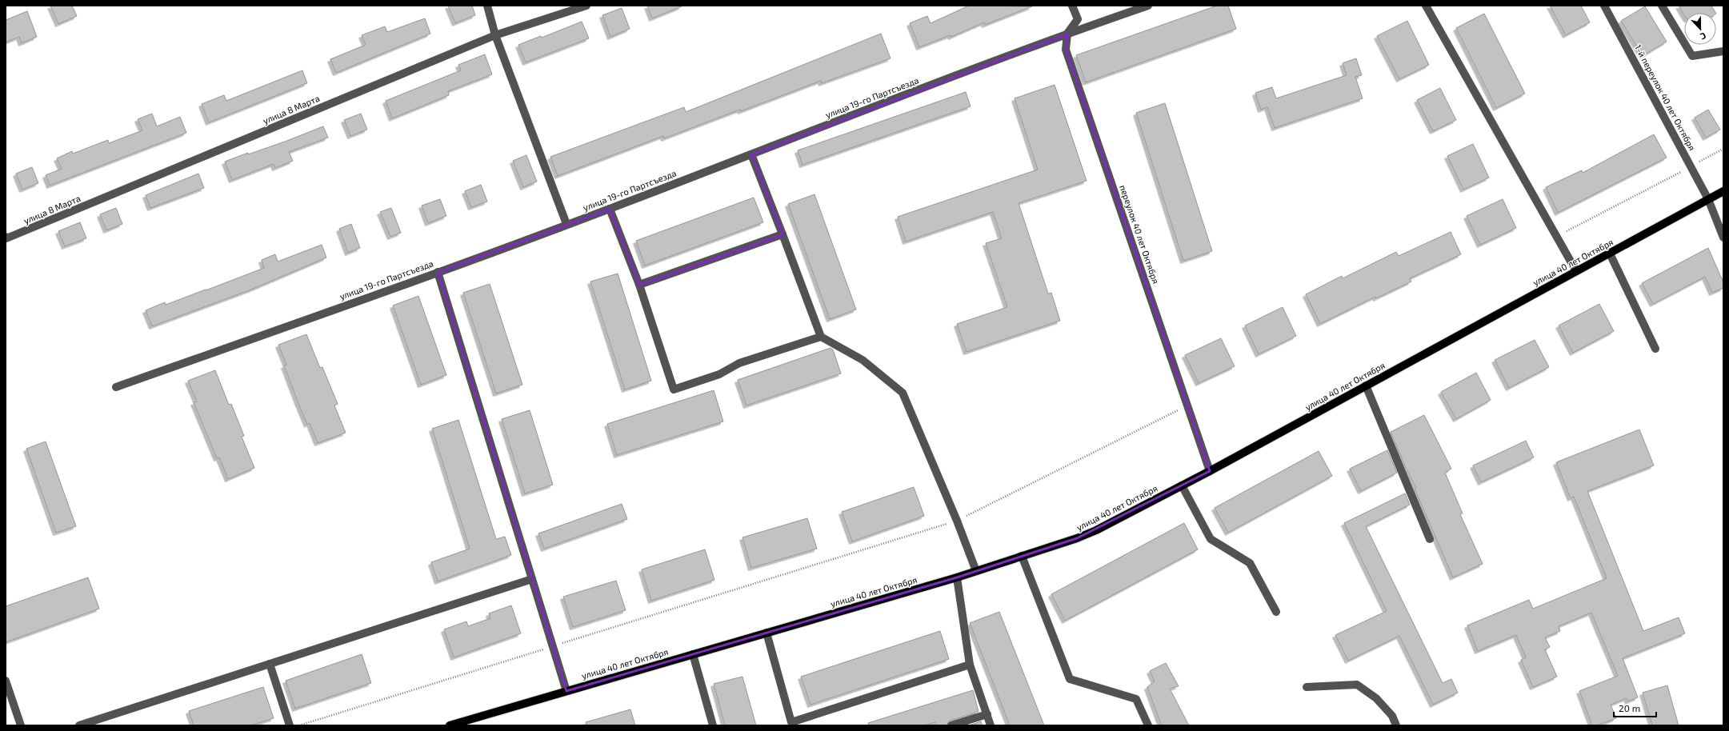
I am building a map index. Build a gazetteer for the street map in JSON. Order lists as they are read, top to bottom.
{
  "streets": {
    "main road": ["улица 40 лет Октября"],
    "street": [
      "улица 19-го Партсъезда",
      "1-й переулок 40 лет Октября",
      "улица 8 Марта",
      "переулок 40 лет Октября"
    ]
  },
  "crossings": [
    ["улица 19-го Партсъезда", "переулок 40 лет Октября"],
    ["1-й переулок 40 лет Октября", "улица 40 лет Октября"],
    ["переулок 40 лет Октября", "улица 40 лет Октября"]
  ],
  "scale_bar": "20 m",
  "north": "bottom"
}
